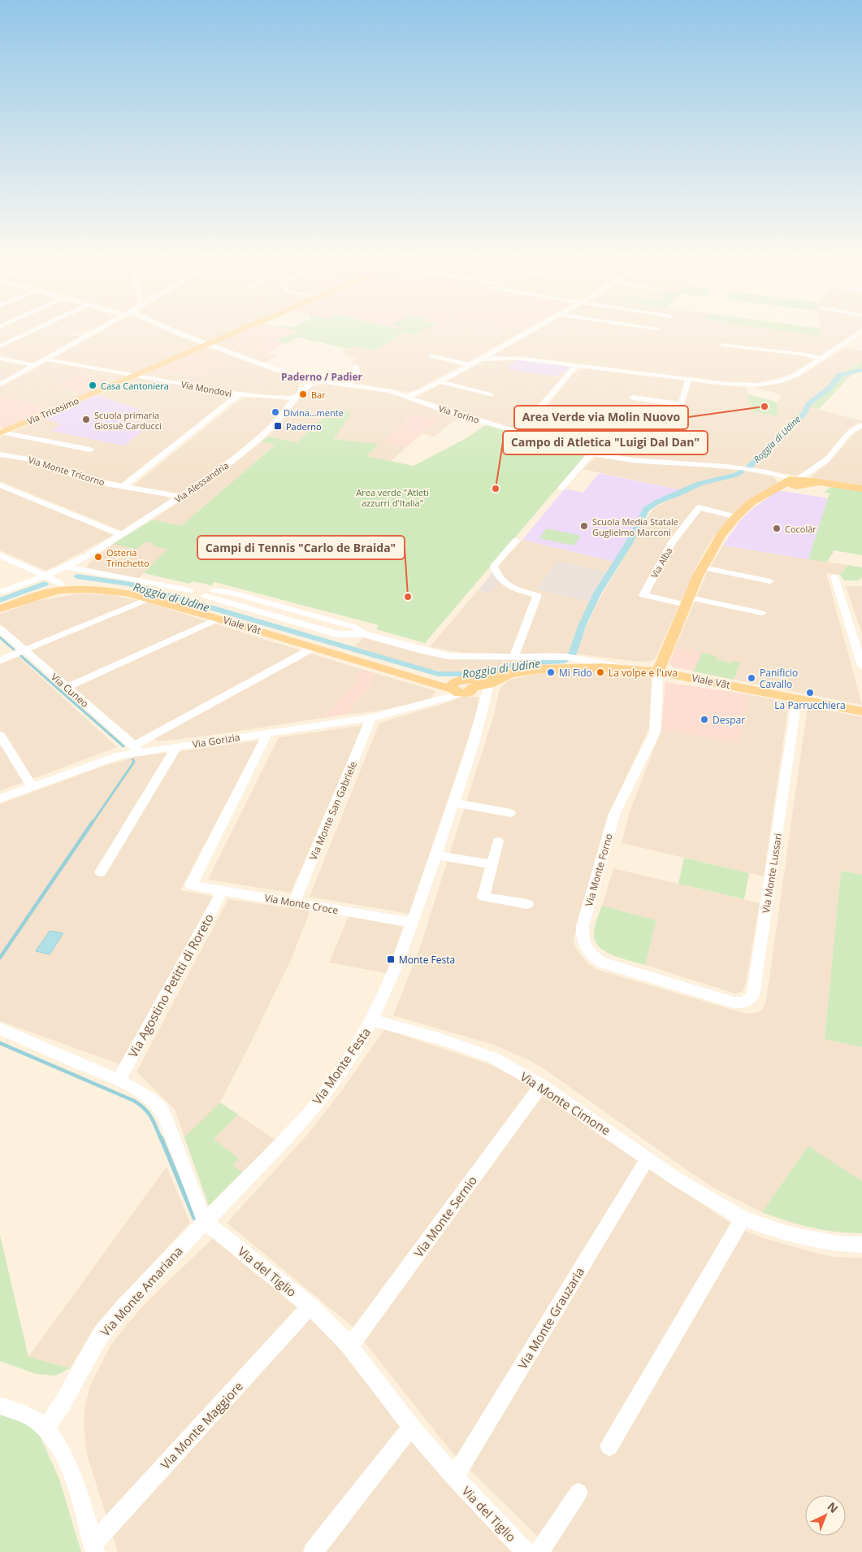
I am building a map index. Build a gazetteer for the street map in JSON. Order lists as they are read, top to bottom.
{
  "streets": {
    "main road": ["Via Tricesimo", "Viale Vât"],
    "street": [
      "Via Mondovì",
      "Via Torino",
      "Via Monte Tricorno",
      "Via Alessandria",
      "Via Alba",
      "Via Cuneo",
      "Via Gorizia",
      "Via Monte San Gabriele",
      "Via Monte Forno",
      "Via Monte Lussari",
      "Via Monte Croce",
      "Via Agostino Petitti di Roreto",
      "Via Monte Festa",
      "Via Monte Cimone",
      "Via Monte Sernio",
      "Via del Tiglio",
      "Via Monte Amariana",
      "Via Monte Grauzaria",
      "Via Monte Maggiore"
    ]
  },
  "crossings": [
    ["Via Mondovì", "Via Tricesimo"],
    ["Via Mondovì", "Via Alessandria"],
    ["Via Torino", "Via Alessandria"],
    ["Via Monte Tricorno", "Via Alessandria"],
    ["Via Alessandria", "Viale Vât"],
    ["Viale Vât", "Via Gorizia"],
    ["Viale Vât", "Via Monte Forno"],
    ["Viale Vât", "Via Monte Lussari"],
    ["Viale Vât", "Via Monte Festa"],
    ["Via Cuneo", "Via Gorizia"],
    ["Via Gorizia", "Via Monte San Gabriele"],
    ["Via Gorizia", "Via Monte Croce"],
    ["Via Monte San Gabriele", "Via Monte Croce"],
    ["Via Monte Forno", "Via Monte Lussari"],
    ["Via Monte Croce", "Via Agostino Petitti di Roreto"],
    ["Via Monte Croce", "Via Monte Festa"],
    ["Via Agostino Petitti di Roreto", "Via del Tiglio"],
    ["Via Monte Festa", "Via Monte Cimone"],
    ["Via Monte Festa", "Via del Tiglio"],
    ["Via Monte Festa", "Via Monte Amariana"],
    ["Via Monte Cimone", "Via Monte Sernio"],
    ["Via Monte Cimone", "Via Monte Grauzaria"],
    ["Via Monte Sernio", "Via del Tiglio"],
    ["Via del Tiglio", "Via Monte Amariana"],
    ["Via del Tiglio", "Via Monte Grauzaria"],
    ["Via del Tiglio", "Via Monte Maggiore"]
  ],
  "districts": ["Paderno / Padier"],
  "water": ["Roggia di Udine"],
  "parks": ["Area verde \"Atleti azzurri d'Italia\""],
  "places": {
    "other": [
      "Casa Cantoniera",
      "Bar",
      "Area Verde via Molin Nuovo",
      "Divina...mente",
      "Scuola primaria Giosuè Carducci",
      "Campo di Atletica \"Luigi Dal Dan\"",
      "Scuola Media Statale Guglielmo Marconi",
      "Cocolâr",
      "Osteria Trinchetto",
      "Campi di Tennis \"Carlo de Braida\"",
      "Mi Fido",
      "La volpe e l'uva",
      "Panificio Cavallo",
      "La Parrucchiera",
      "Despar"
    ],
    "transit": ["Paderno", "Monte Festa"]
  },
  "north": "top right"
}
